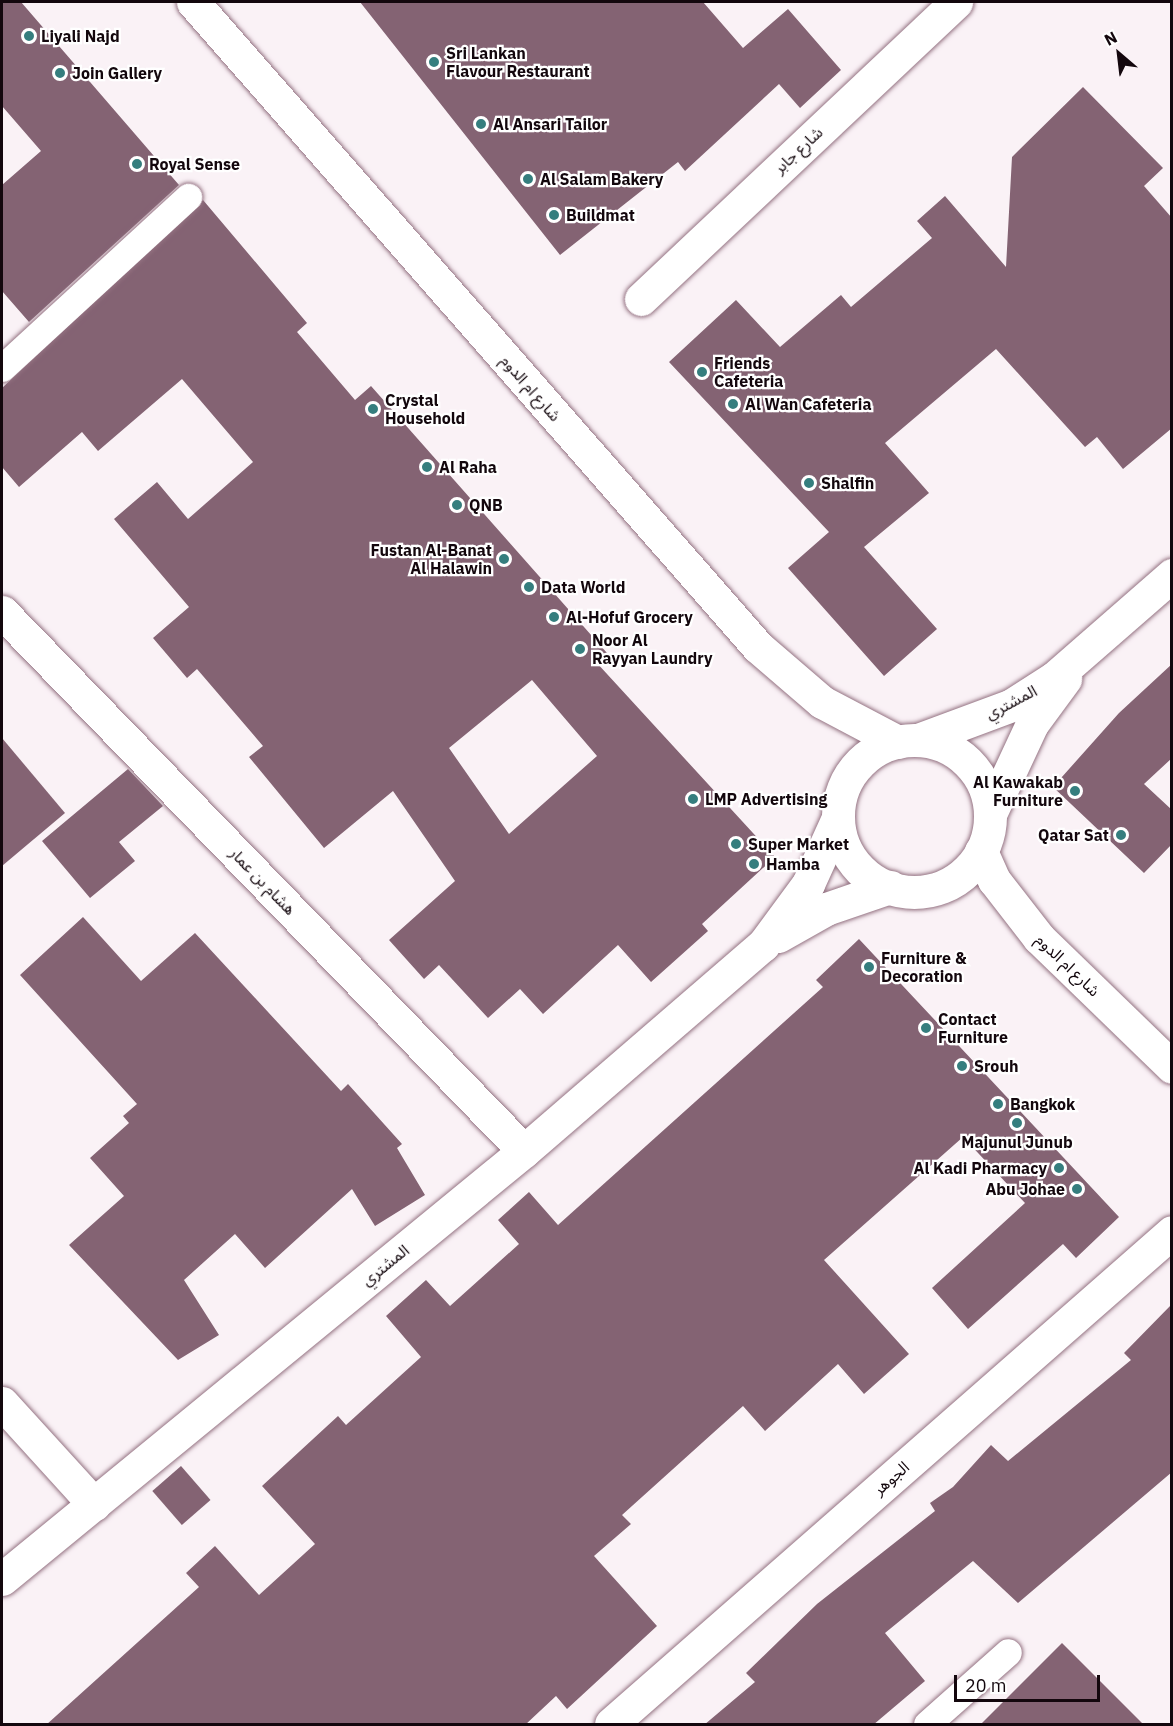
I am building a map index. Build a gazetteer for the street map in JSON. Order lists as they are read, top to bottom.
{
  "streets": {
    "street": [
      "شارع جابر",
      "شارع ام الدوم",
      "المشتري",
      "هشام بن عمار",
      "الجوهر"
    ]
  },
  "crossings": [
    ["شارع ام الدوم", "المشتري"],
    ["المشتري", "هشام بن عمار"]
  ],
  "places": [
    "Liyali Najd",
    "Sri Lankan Flavour Restaurant",
    "Join Gallery",
    "Al Ansari Tailor",
    "Royal Sense",
    "Al Salam Bakery",
    "Buildmat",
    "Friends Cafeteria",
    "Al Wan Cafeteria",
    "Crystal Household",
    "Al Raha",
    "Shalfin",
    "QNB",
    "Fustan Al-Banat Al Halawin",
    "Data World",
    "Al-Hofuf Grocery",
    "Noor Al Rayyan Laundry",
    "Al Kawakab Furniture",
    "LMP Advertising",
    "Qatar Sat",
    "Super Market",
    "Hamba",
    "Furniture & Decoration",
    "Contact Furniture",
    "Srouh",
    "Bangkok",
    "Majunul Junub",
    "Al Kadi Pharmacy",
    "Abu Johae"
  ],
  "scale_bar": "20 m",
  "north": "top left"
}
